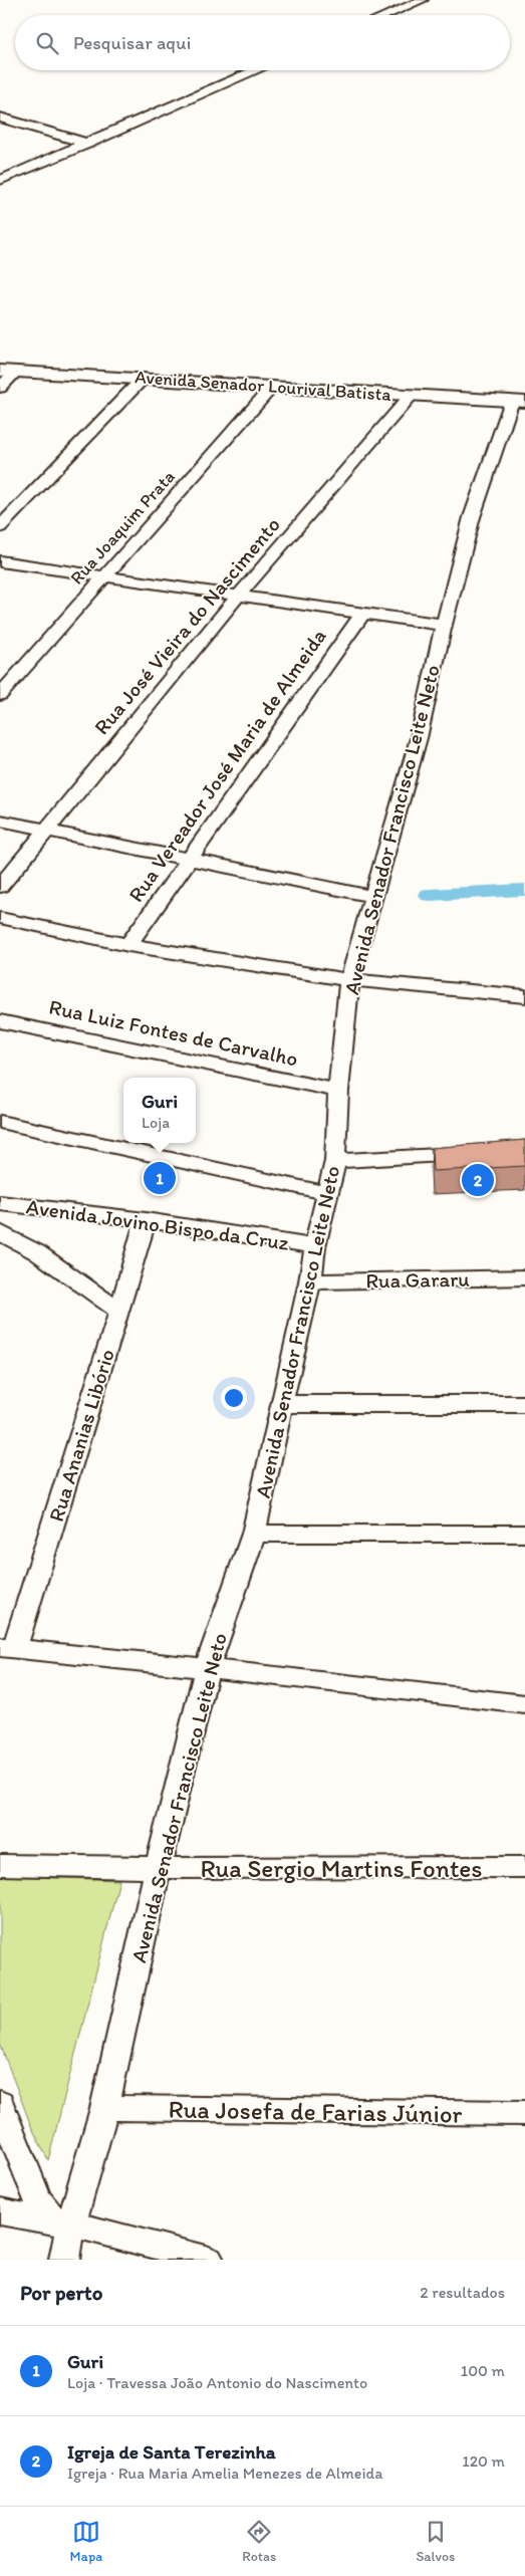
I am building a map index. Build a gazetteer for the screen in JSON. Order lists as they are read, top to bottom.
{
  "streets": {
    "street": [
      "Avenida Senador Lourival Batista",
      "Rua Joaquim Prata",
      "Rua José Vieira do Nascimento",
      "Rua Vereador José Maria de Almeida",
      "Avenida Senador Francisco Leite Neto",
      "Rua Luiz Fontes de Carvalho",
      "Avenida Jovino Bispo da Cruz",
      "Rua Gararu",
      "Rua Ananias Libório",
      "Rua Sergio Martins Fontes",
      "Rua Josefa de Farias Júnior"
    ]
  },
  "crossings": [
    ["Avenida Senador Lourival Batista", "Rua Joaquim Prata"],
    ["Avenida Senador Lourival Batista", "Rua José Vieira do Nascimento"],
    ["Avenida Senador Lourival Batista", "Avenida Senador Francisco Leite Neto"],
    ["Avenida Senador Francisco Leite Neto", "Rua Luiz Fontes de Carvalho"],
    ["Avenida Senador Francisco Leite Neto", "Avenida Jovino Bispo da Cruz"],
    ["Avenida Senador Francisco Leite Neto", "Rua Gararu"],
    ["Avenida Senador Francisco Leite Neto", "Rua Sergio Martins Fontes"],
    ["Avenida Senador Francisco Leite Neto", "Rua Josefa de Farias Júnior"],
    ["Avenida Jovino Bispo da Cruz", "Rua Ananias Libório"]
  ],
  "page": {
    "search": "Pesquisar aqui",
    "popup": ["Guri", "Loja"],
    "pins": ["1", "2"],
    "heading": ["Por perto", "2 resultados"],
    "list": [
      {
        "mark": "1",
        "name": "Guri",
        "note": "Loja · Travessa João Antonio do Nascimento",
        "value": "100 m"
      },
      {
        "mark": "2",
        "name": "Igreja de Santa Terezinha",
        "note": "Igreja · Rua Maria Amelia Menezes de Almeida",
        "value": "120 m"
      }
    ],
    "nav": ["Mapa", "Rotas", "Salvos"]
  }
}
